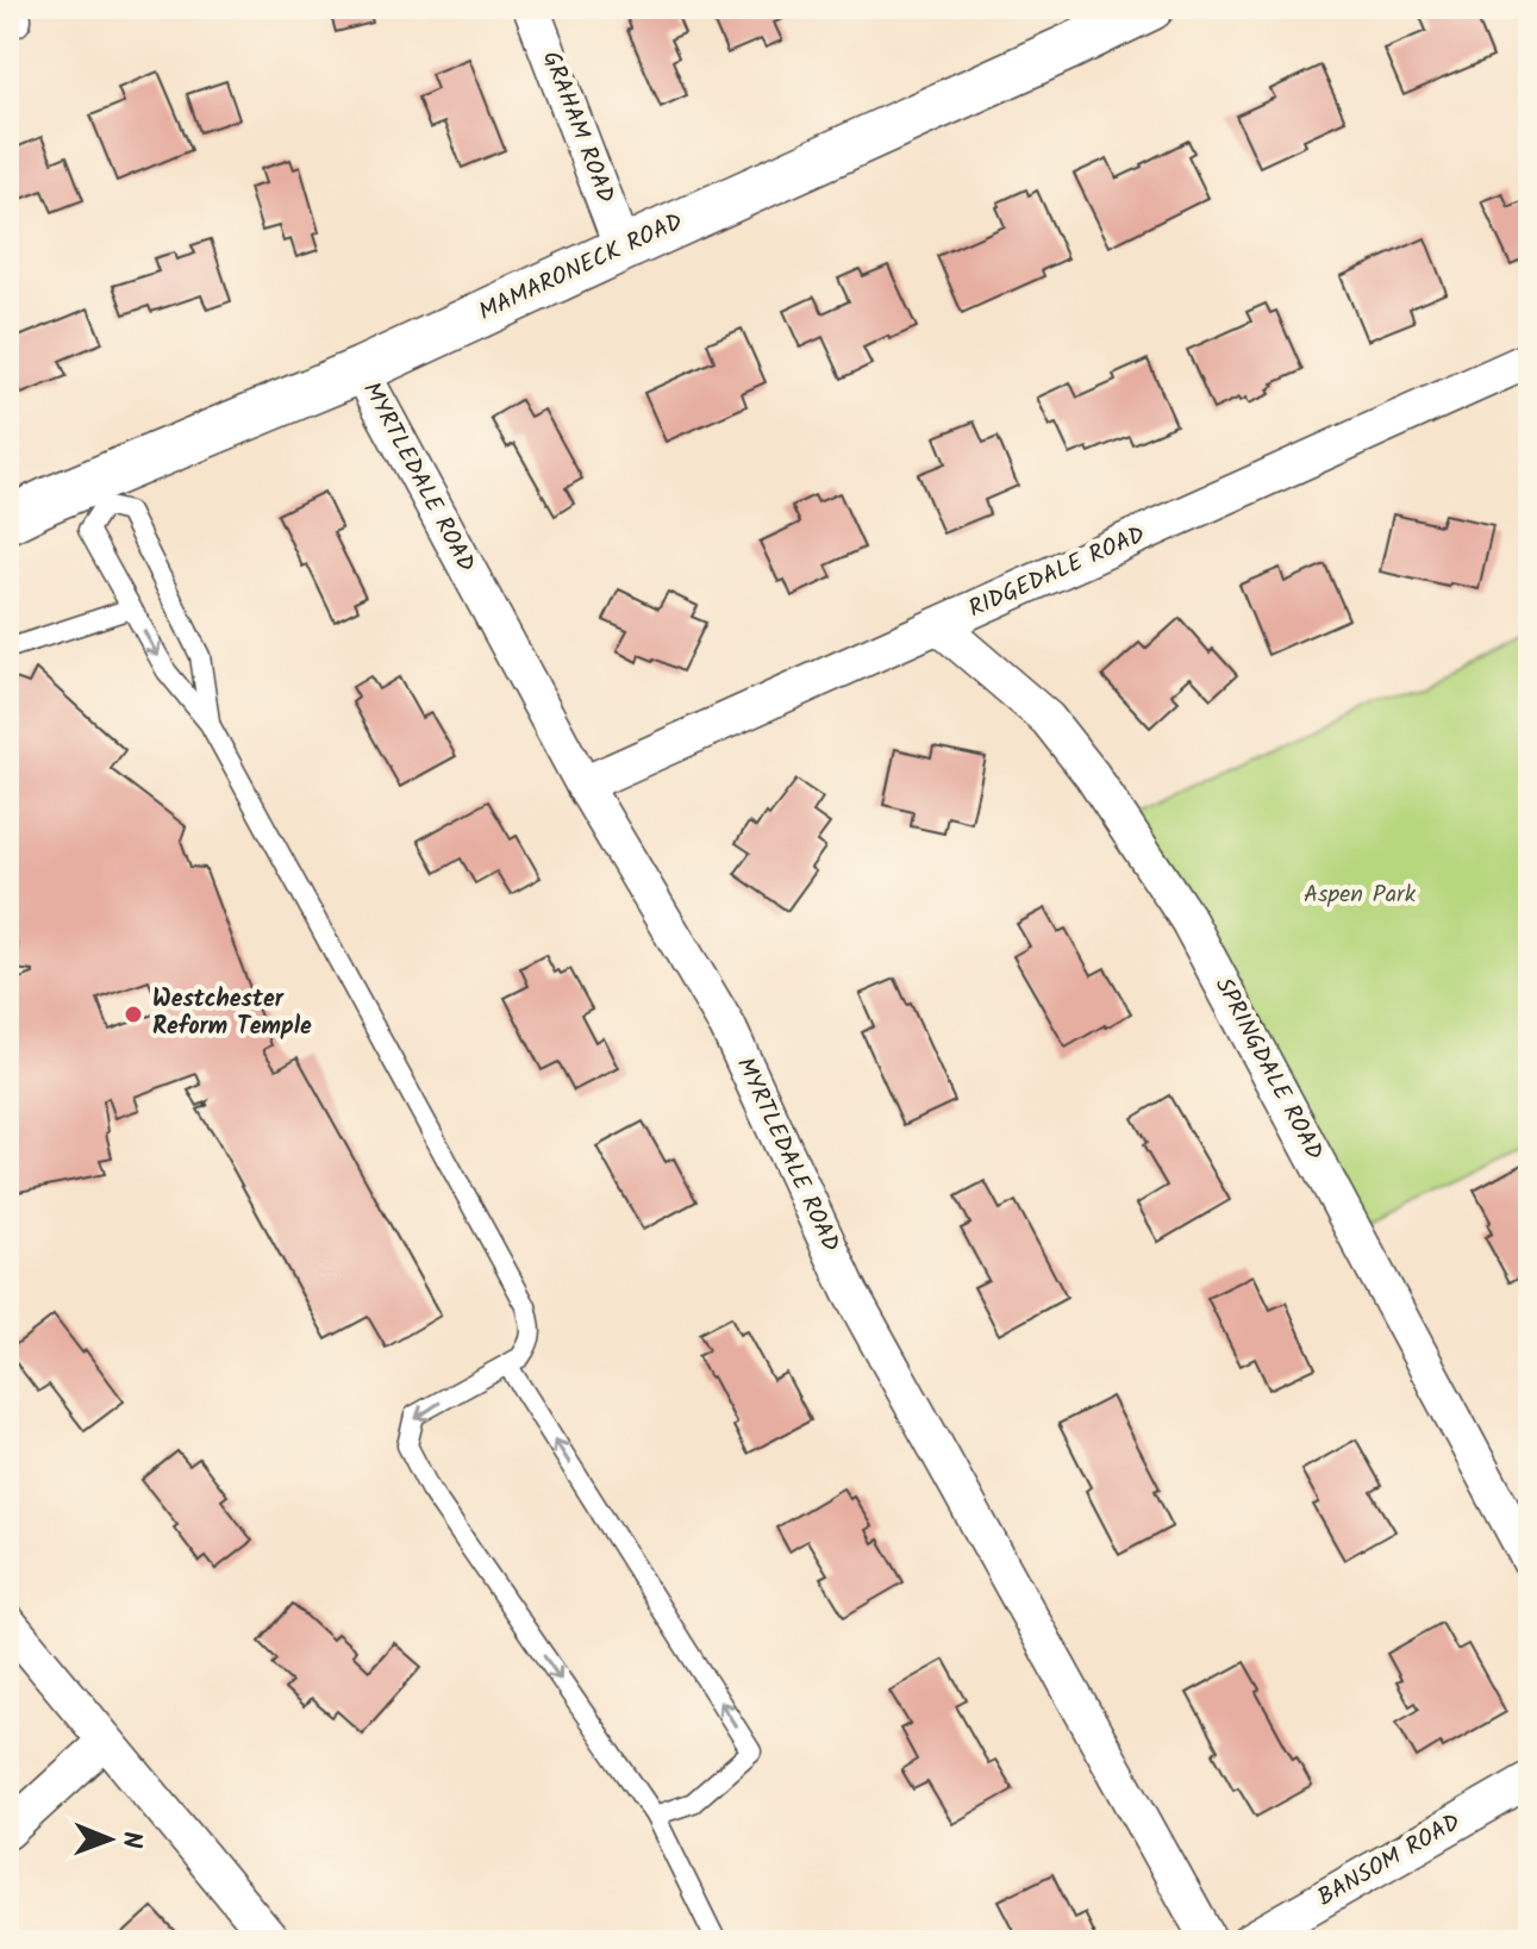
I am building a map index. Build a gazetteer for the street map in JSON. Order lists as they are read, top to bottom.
{
  "streets": {
    "street": [
      "GRAHAM ROAD",
      "MAMARONECK ROAD",
      "MYRTLEDALE ROAD",
      "RIDGEDALE ROAD",
      "SPRINGDALE ROAD",
      "BANSOM ROAD"
    ]
  },
  "crossings": [
    ["GRAHAM ROAD", "MAMARONECK ROAD"],
    ["MAMARONECK ROAD", "MYRTLEDALE ROAD"],
    ["MYRTLEDALE ROAD", "RIDGEDALE ROAD"],
    ["RIDGEDALE ROAD", "SPRINGDALE ROAD"]
  ],
  "parks": ["Aspen Park"],
  "places": ["Westchester Reform Temple"],
  "north": "right"
}
